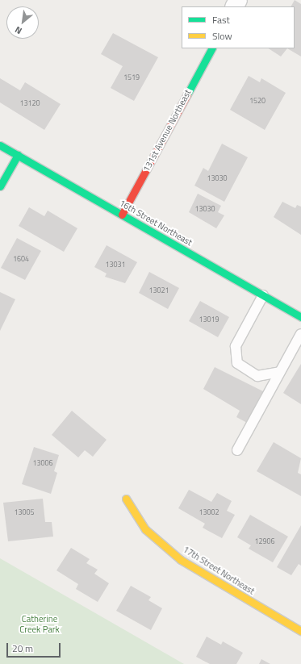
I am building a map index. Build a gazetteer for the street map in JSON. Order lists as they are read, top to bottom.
{
  "streets": {
    "street": ["131st Avenue Northeast", "16th Street Northeast", "17th Street Northeast"]
  },
  "crossings": [
    ["131st Avenue Northeast", "16th Street Northeast"]
  ],
  "parks": ["Catherine Creek Park"],
  "house_numbers": [
    "1519",
    "1520",
    "13120",
    "13030",
    "13030",
    "1604",
    "13031",
    "13021",
    "13019",
    "13006",
    "13005",
    "13002",
    "12906"
  ],
  "legend": ["Fast", "Slow"],
  "scale_bar": "20 m",
  "north": "bottom left"
}
